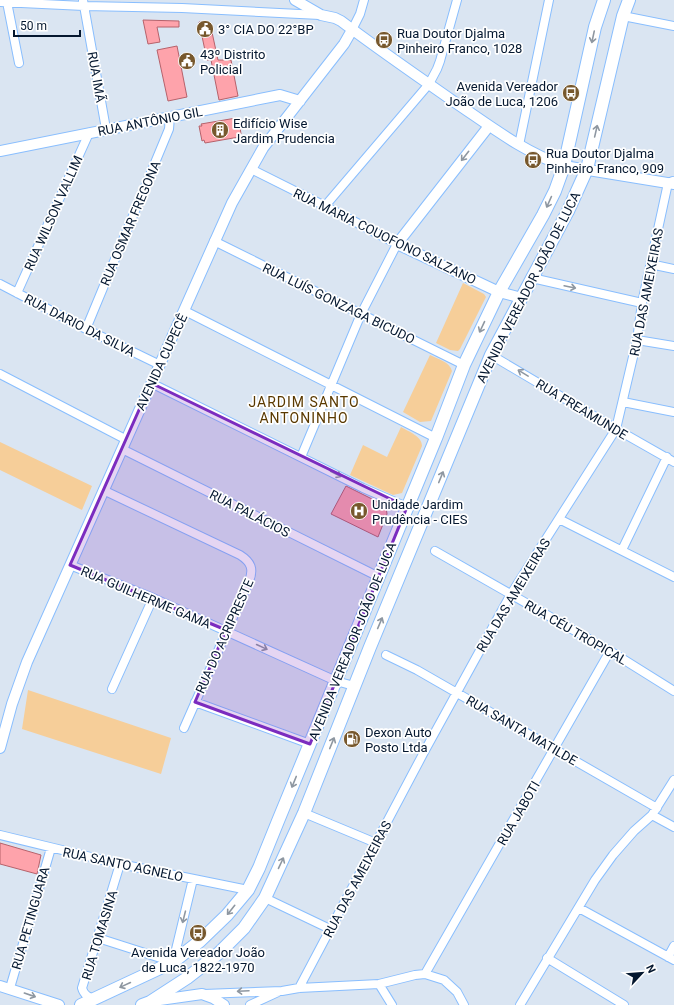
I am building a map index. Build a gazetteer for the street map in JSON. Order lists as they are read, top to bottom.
{
  "streets": {
    "main road": ["AVENIDA VEREADOR JOÃO DE LUCA"],
    "street": [
      "RUA IMÃ",
      "RUA ANTÔNIO GIL",
      "RUA WILSON VALLIM",
      "RUA OSMAR FREGONA",
      "RUA MARIA COUOFONO SALZANO",
      "RUA DAS AMEIXEIRAS",
      "RUA LUÍS GONZAGA BICUDO",
      "RUA DARIO DA SILVA",
      "AVENIDA CUPECÊ",
      "RUA FREAMUNDE",
      "RUA PALÁCIOS",
      "RUA GUILHERME GAMA",
      "RUA CÉU TROPICAL",
      "RUA DO ACRIPRESTE",
      "RUA SANTA MATILDE",
      "RUA JABOTI",
      "RUA SANTO AGNELO",
      "RUA PETINGUARA",
      "RUA TOMASINA"
    ]
  },
  "crossings": [
    ["RUA IMÃ", "RUA ANTÔNIO GIL"],
    ["RUA ANTÔNIO GIL", "RUA WILSON VALLIM"],
    ["RUA ANTÔNIO GIL", "RUA OSMAR FREGONA"],
    ["RUA ANTÔNIO GIL", "AVENIDA CUPECÊ"],
    ["RUA WILSON VALLIM", "RUA DARIO DA SILVA"],
    ["RUA OSMAR FREGONA", "RUA DARIO DA SILVA"],
    ["RUA MARIA COUOFONO SALZANO", "AVENIDA VEREADOR JOÃO DE LUCA"],
    ["RUA MARIA COUOFONO SALZANO", "AVENIDA CUPECÊ"],
    ["AVENIDA VEREADOR JOÃO DE LUCA", "RUA LUÍS GONZAGA BICUDO"],
    ["AVENIDA VEREADOR JOÃO DE LUCA", "RUA FREAMUNDE"],
    ["AVENIDA VEREADOR JOÃO DE LUCA", "RUA PALÁCIOS"],
    ["AVENIDA VEREADOR JOÃO DE LUCA", "RUA GUILHERME GAMA"],
    ["AVENIDA VEREADOR JOÃO DE LUCA", "RUA SANTO AGNELO"],
    ["AVENIDA VEREADOR JOÃO DE LUCA", "RUA TOMASINA"],
    ["RUA DAS AMEIXEIRAS", "RUA FREAMUNDE"],
    ["RUA DAS AMEIXEIRAS", "RUA CÉU TROPICAL"],
    ["RUA DAS AMEIXEIRAS", "RUA SANTA MATILDE"],
    ["RUA LUÍS GONZAGA BICUDO", "AVENIDA CUPECÊ"],
    ["RUA DARIO DA SILVA", "AVENIDA CUPECÊ"],
    ["AVENIDA CUPECÊ", "RUA PALÁCIOS"],
    ["AVENIDA CUPECÊ", "RUA GUILHERME GAMA"],
    ["AVENIDA CUPECÊ", "RUA DO ACRIPRESTE"],
    ["RUA GUILHERME GAMA", "RUA DO ACRIPRESTE"],
    ["RUA CÉU TROPICAL", "RUA JABOTI"],
    ["RUA SANTA MATILDE", "RUA JABOTI"],
    ["RUA SANTO AGNELO", "RUA PETINGUARA"],
    ["RUA SANTO AGNELO", "RUA TOMASINA"]
  ],
  "one_way": ["RUA FREAMUNDE"],
  "districts": ["JARDIM SANTO ANTONINHO"],
  "places": {
    "public building": ["3° CIA DO 22°BP", "43º Distrito Policial"],
    "bus stop": [
      "Rua Doutor Djalma Pinheiro Franco, 1028",
      "Avenida Vereador João de Luca, 1206",
      "Rua Doutor Djalma Pinheiro Franco, 909",
      "Avenida Vereador João de Luca, 1822-1970"
    ],
    "building": ["Edifício Wise Jardim Prudencia"],
    "hospital": ["Unidade Jardim Prudência - CIES"],
    "fuel station": ["Dexon Auto Posto Ltda"]
  },
  "scale_bar": "50 m",
  "north": "top right"
}
